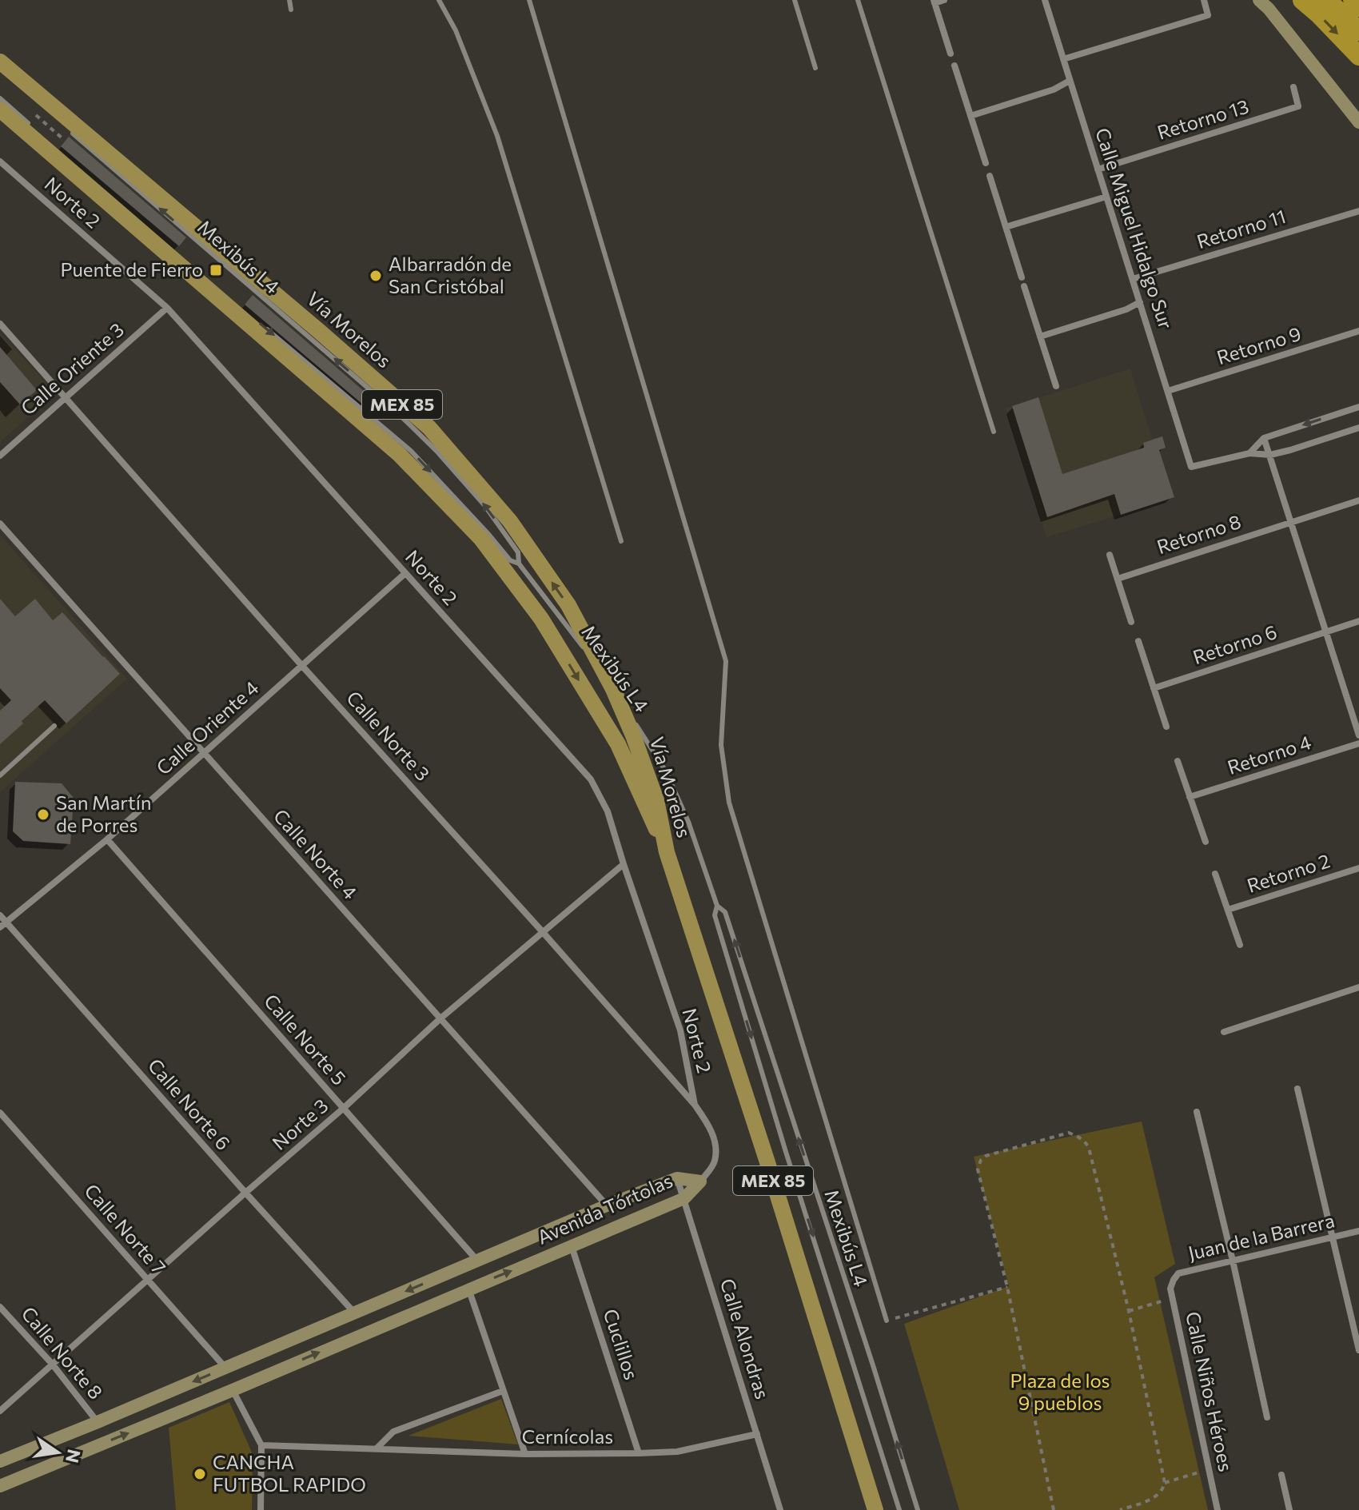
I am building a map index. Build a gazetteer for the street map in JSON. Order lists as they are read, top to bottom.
{
  "streets": {
    "main road": ["Vía Morelos", "MEX 85"],
    "street": [
      "Retorno 13",
      "Norte 2",
      "Calle Miguel Hidalgo Sur",
      "Retorno 11",
      "Retorno 9",
      "Calle Oriente 3",
      "Retorno 8",
      "Retorno 6",
      "Calle Oriente 4",
      "Calle Norte 3",
      "Retorno 4",
      "Calle Norte 4",
      "Retorno 2",
      "Calle Norte 5",
      "Calle Norte 6",
      "Norte 3",
      "Avenida Tórtolas",
      "Calle Norte 7",
      "Juan de la Barrera",
      "Calle Alondras",
      "Cuclillos",
      "Calle Norte 8",
      "Calle Niños Héroes",
      "Cernícolas"
    ],
    "lane": ["Mexibús L4"]
  },
  "crossings": [
    ["Retorno 13", "Calle Miguel Hidalgo Sur"],
    ["Norte 2", "Calle Oriente 3"],
    ["Norte 2", "Calle Oriente 4"],
    ["Norte 2", "Calle Norte 3"],
    ["Norte 2", "Norte 3"],
    ["Calle Miguel Hidalgo Sur", "Retorno 11"],
    ["Calle Miguel Hidalgo Sur", "Retorno 9"],
    ["Mexibús L4", "Vía Morelos"],
    ["Vía Morelos", "MEX 85"],
    ["Calle Oriente 3", "Calle Norte 3"],
    ["Calle Oriente 4", "Calle Norte 3"],
    ["Calle Oriente 4", "Calle Norte 4"],
    ["Calle Oriente 4", "Calle Norte 5"],
    ["Calle Oriente 4", "Calle Norte 6"],
    ["Calle Norte 3", "Norte 3"],
    ["Calle Norte 3", "Avenida Tórtolas"],
    ["Calle Norte 4", "Norte 3"],
    ["Calle Norte 4", "Avenida Tórtolas"],
    ["Calle Norte 5", "Norte 3"],
    ["Calle Norte 5", "Avenida Tórtolas"],
    ["Calle Norte 6", "Norte 3"],
    ["Calle Norte 6", "Avenida Tórtolas"],
    ["Norte 3", "Calle Norte 7"],
    ["Norte 3", "Calle Norte 8"],
    ["Avenida Tórtolas", "Calle Norte 7"],
    ["Avenida Tórtolas", "Calle Alondras"],
    ["Avenida Tórtolas", "Cuclillos"],
    ["Avenida Tórtolas", "Calle Norte 8"],
    ["Juan de la Barrera", "Calle Niños Héroes"],
    ["Calle Alondras", "Cernícolas"],
    ["Cuclillos", "Cernícolas"]
  ],
  "parks": ["Plaza de los 9 pueblos"],
  "places": {
    "transit": ["Puente de Fierro"],
    "other": ["Albarradón de San Cristóbal", "San Martín de Porres", "CANCHA FUTBOL RAPIDO"]
  },
  "north": "right"
}
